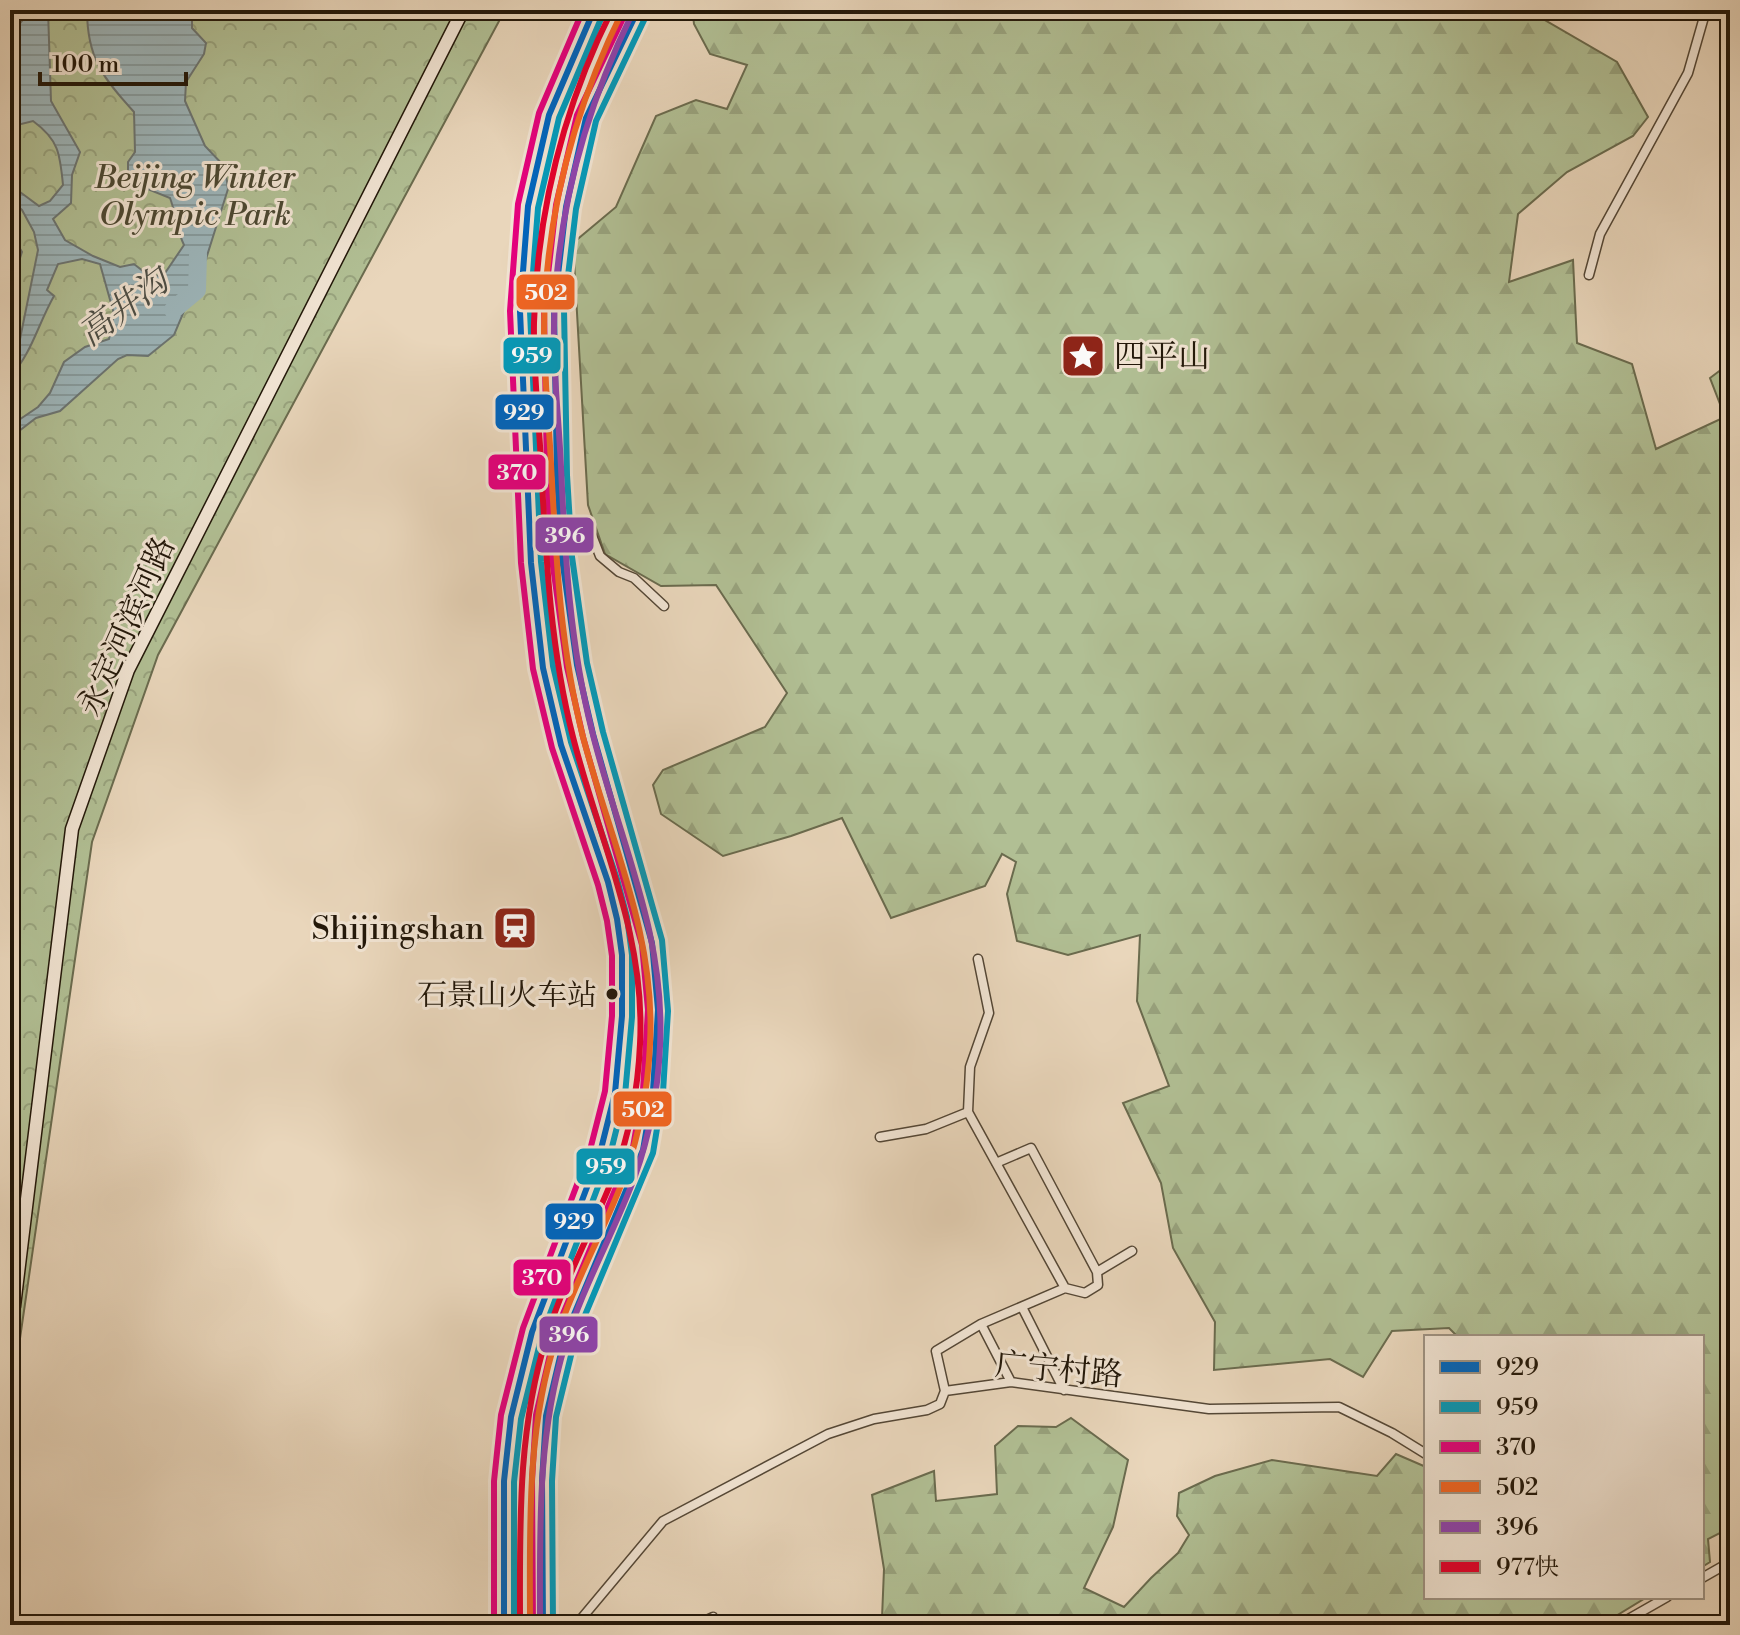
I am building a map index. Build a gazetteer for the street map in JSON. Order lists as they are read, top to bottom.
{
  "streets": {
    "street": ["永定河滨河路", "广宁村路"]
  },
  "water": ["高井沟"],
  "parks": ["Beijing Winter Olympic Park"],
  "places": {
    "place": ["四平山"],
    "station": ["Shijingshan"],
    "other": ["石景山火车站"]
  },
  "lines": [
    "transit line 929",
    "transit line 370",
    "transit line 502",
    "transit line 977快",
    "transit line 959",
    "transit line 396"
  ],
  "legend": [
    "929",
    "959",
    "370",
    "502",
    "396",
    "977快"
  ],
  "scale_bar": "100 m"
}
